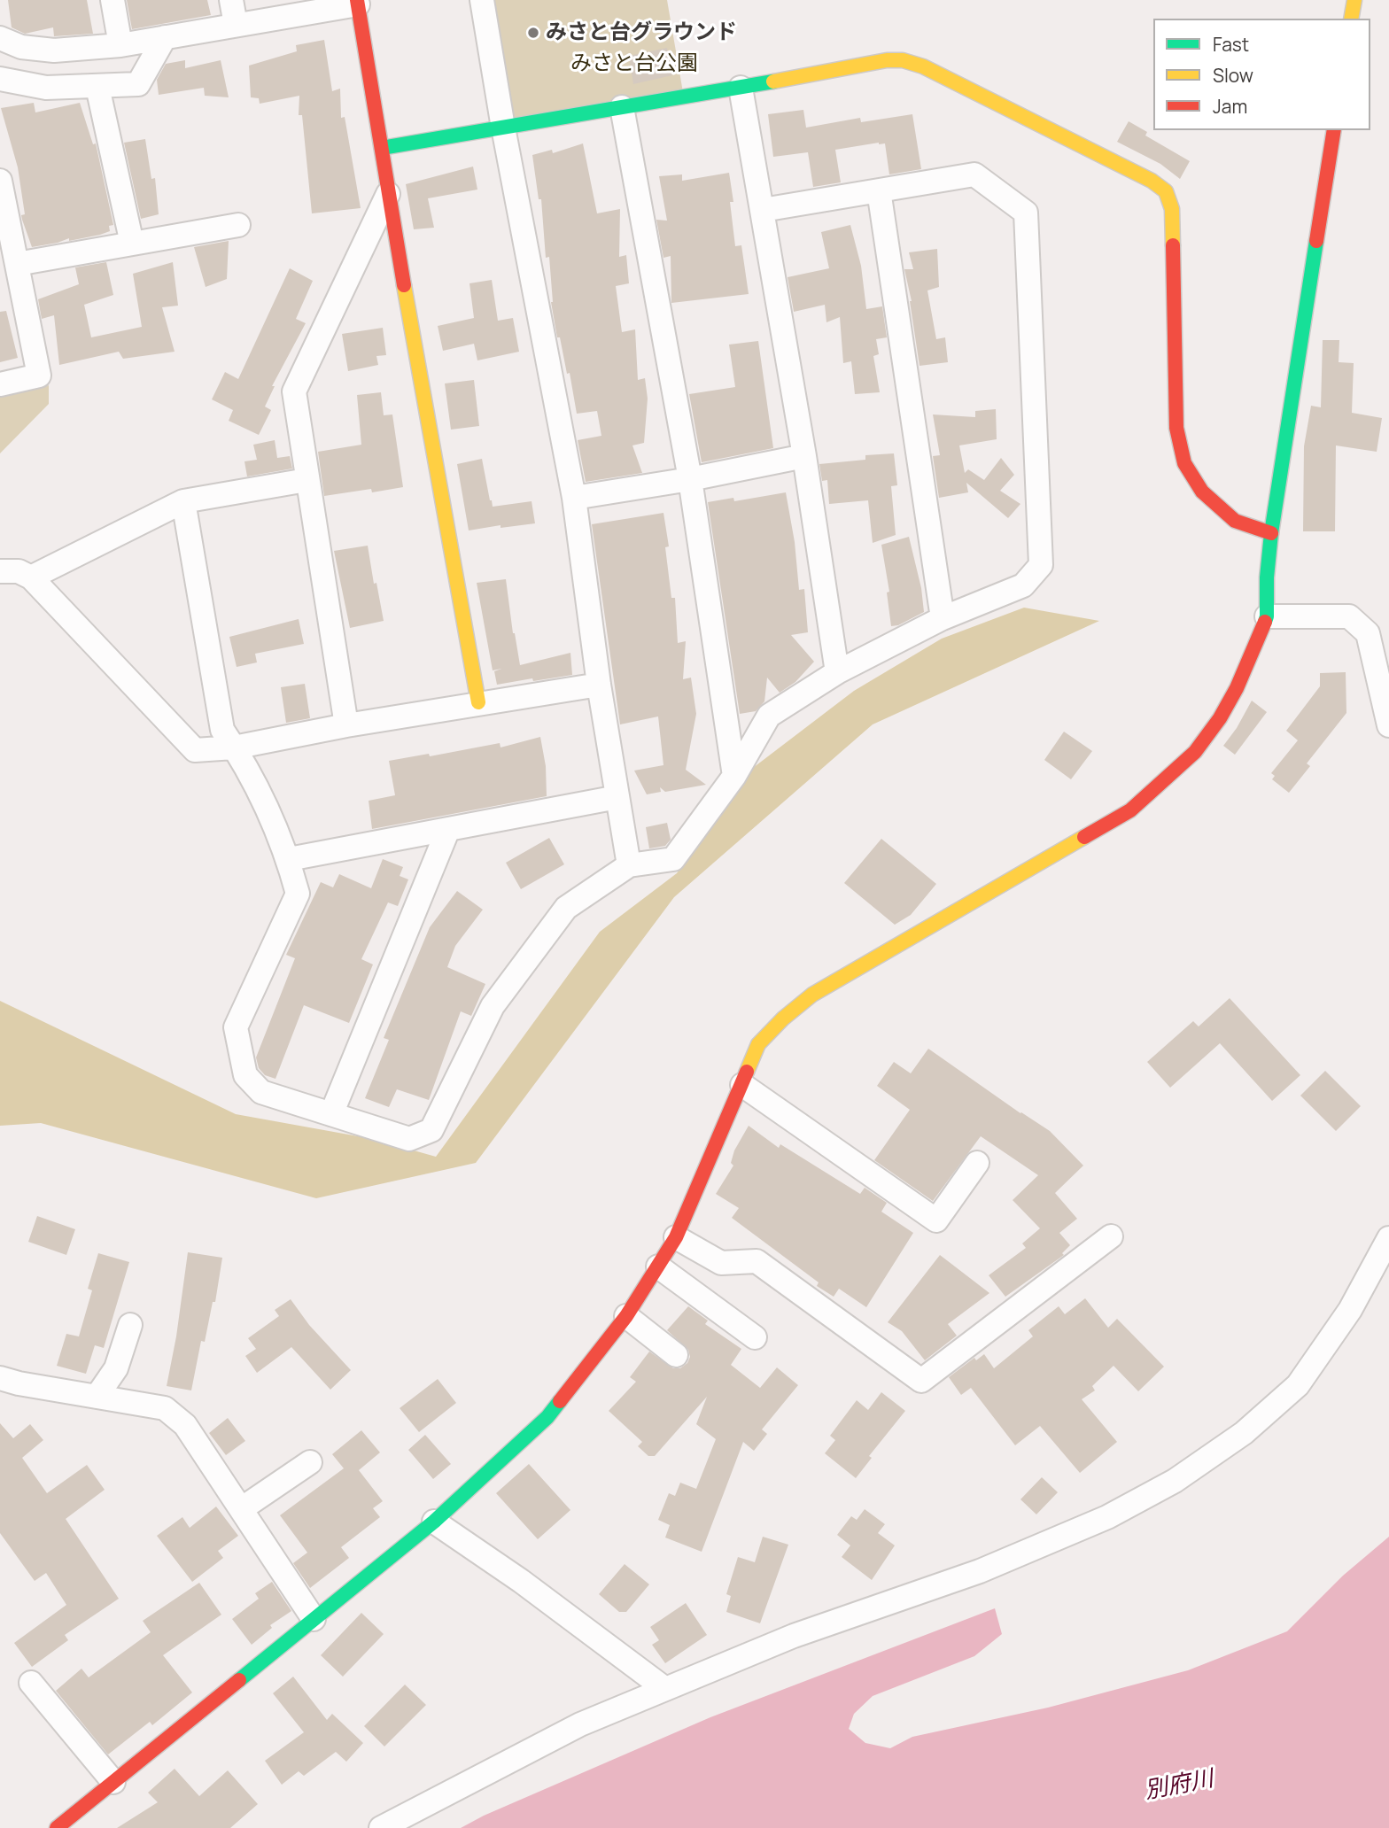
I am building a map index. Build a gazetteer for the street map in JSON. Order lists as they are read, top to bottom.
{
  "water": ["別府川"],
  "parks": ["みさと台公園"],
  "places": ["みさと台グラウンド"],
  "legend": ["Fast", "Slow", "Jam"]
}
